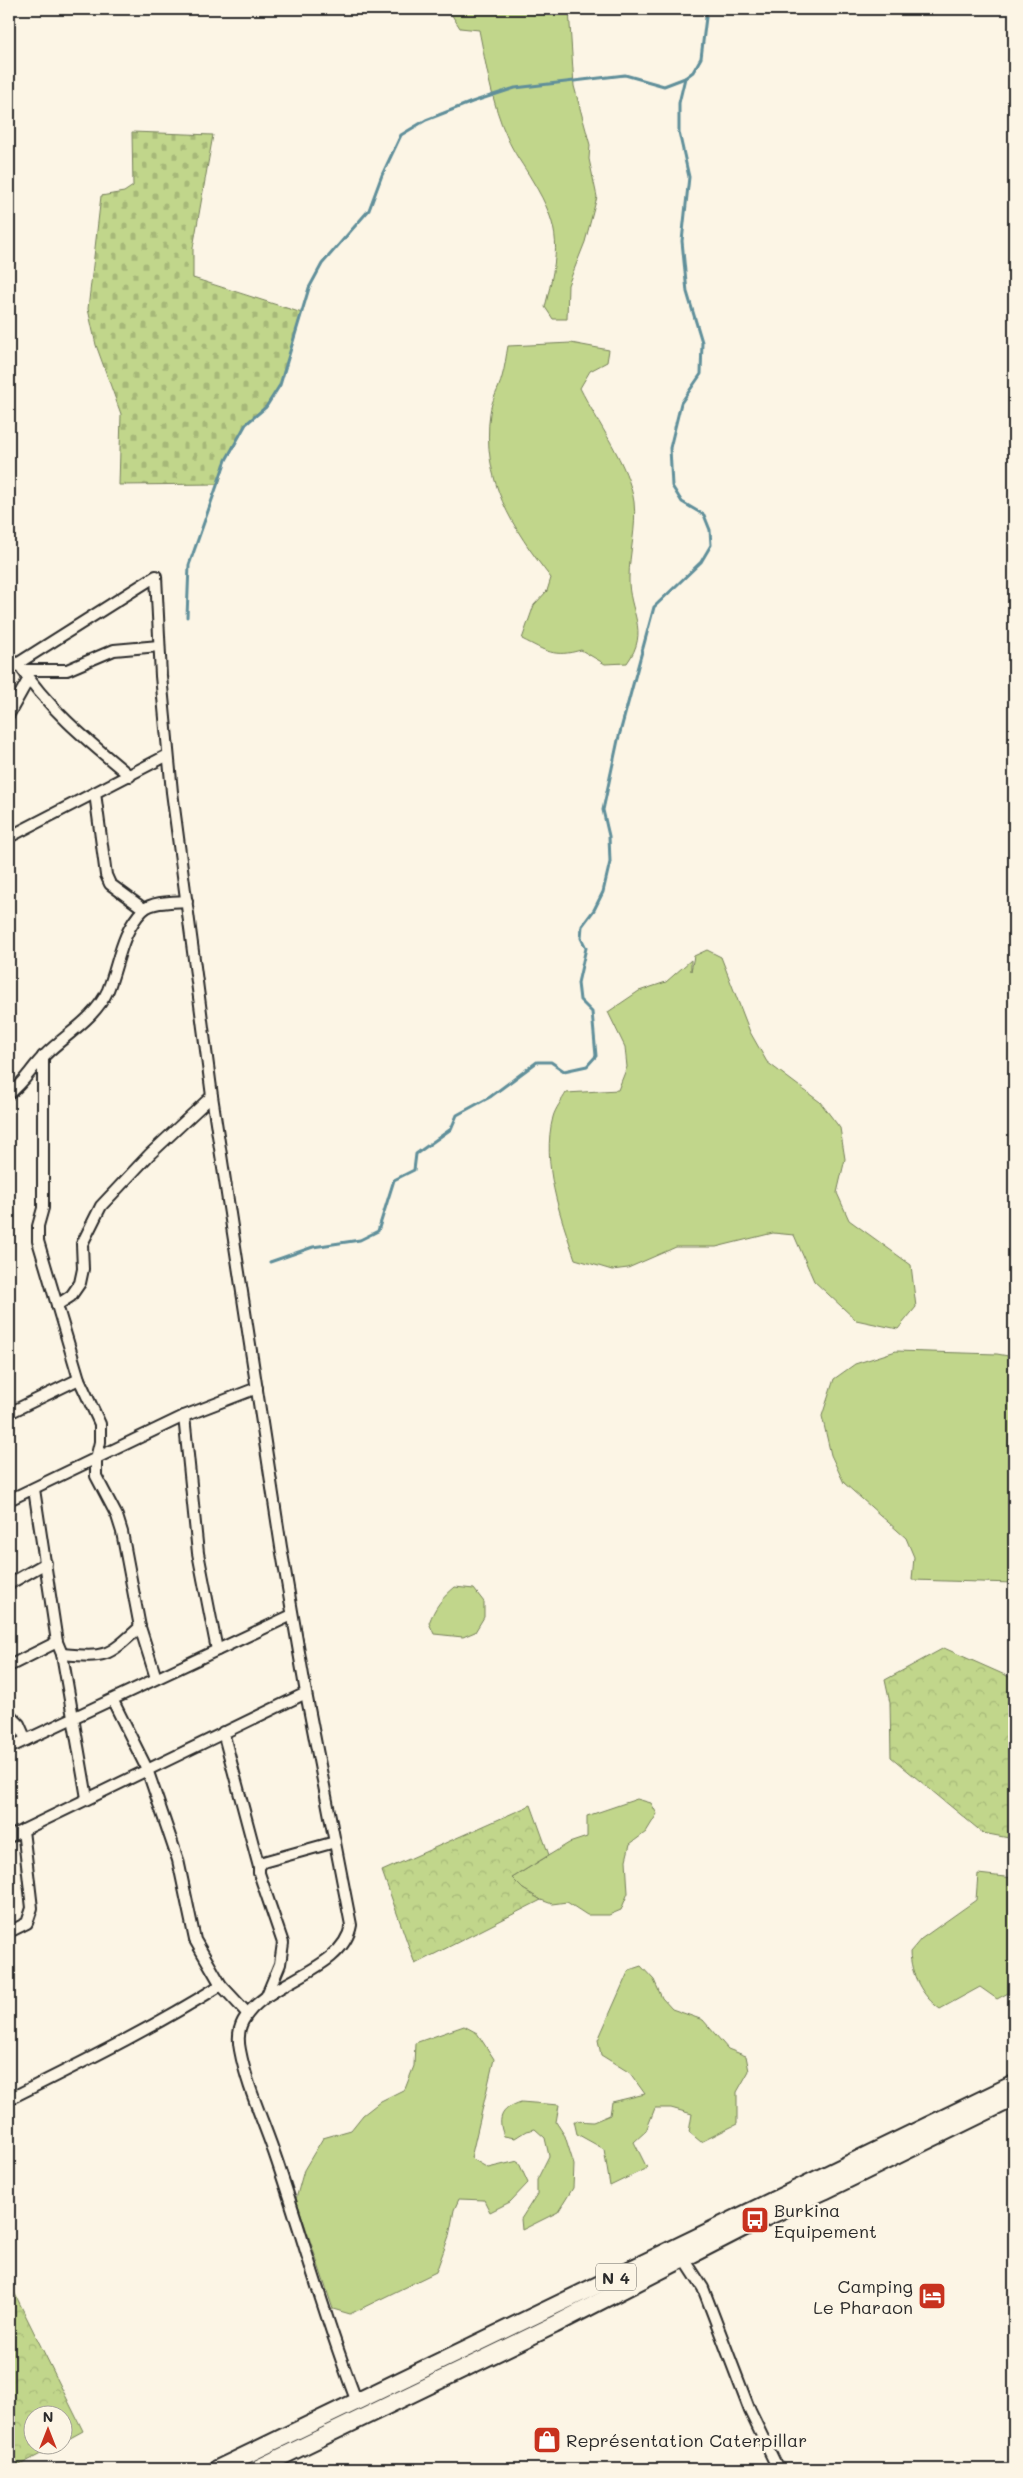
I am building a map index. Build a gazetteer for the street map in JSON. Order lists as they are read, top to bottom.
{
  "streets": {
    "highway": ["N 4"]
  },
  "places": {
    "bus stop": ["Burkina Equipement"],
    "hotel": ["Camping Le Pharaon"],
    "shop": ["Représentation Caterpillar"]
  },
  "north": "top"
}
